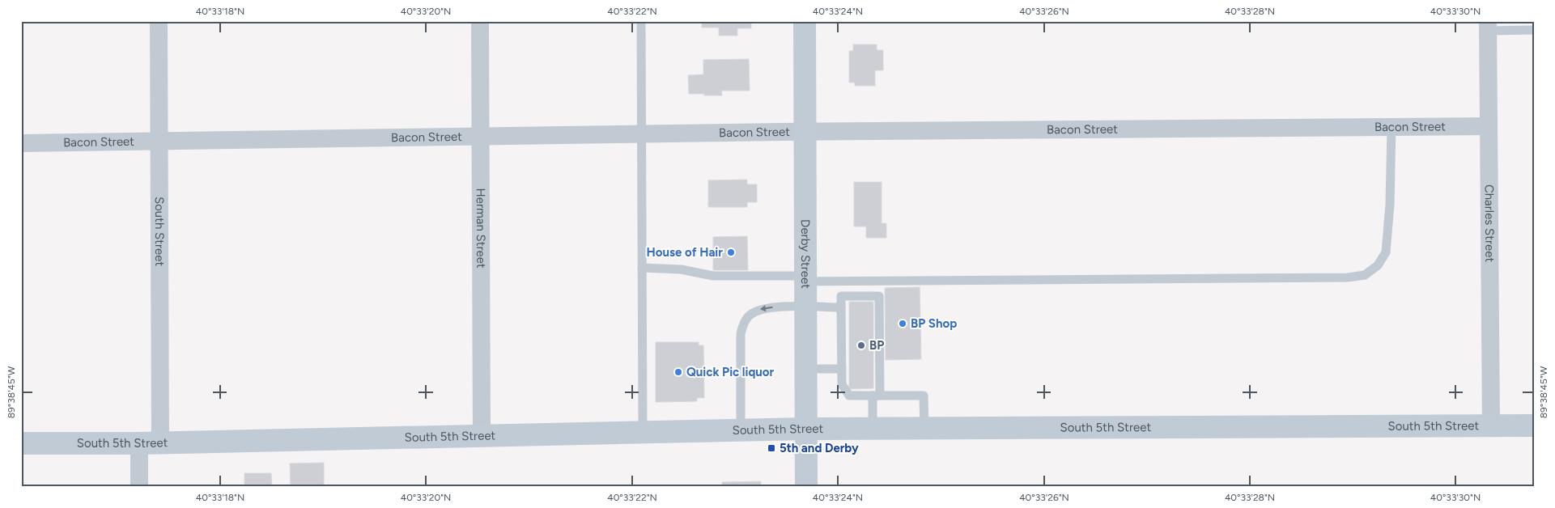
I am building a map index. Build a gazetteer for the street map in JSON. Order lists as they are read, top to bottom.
{
  "streets": {
    "street": [
      "Bacon Street",
      "Charles Street",
      "Herman Street",
      "South Street",
      "Derby Street",
      "South 5th Street"
    ]
  },
  "crossings": [
    ["Bacon Street", "Charles Street"],
    ["Bacon Street", "Herman Street"],
    ["Bacon Street", "South Street"],
    ["Bacon Street", "Derby Street"],
    ["Charles Street", "South 5th Street"],
    ["Herman Street", "South 5th Street"],
    ["South Street", "South 5th Street"],
    ["Derby Street", "South 5th Street"]
  ],
  "places": {
    "other": [
      "House of Hair",
      "BP Shop",
      "BP",
      "Quick Pic liquor"
    ],
    "transit": ["5th and Derby"]
  },
  "coordinates": [
    "40°33'18\"N",
    "40°33'20\"N",
    "40°33'22\"N",
    "40°33'24\"N",
    "40°33'26\"N",
    "40°33'28\"N",
    "40°33'30\"N",
    "89°38'45\"W"
  ]
}
